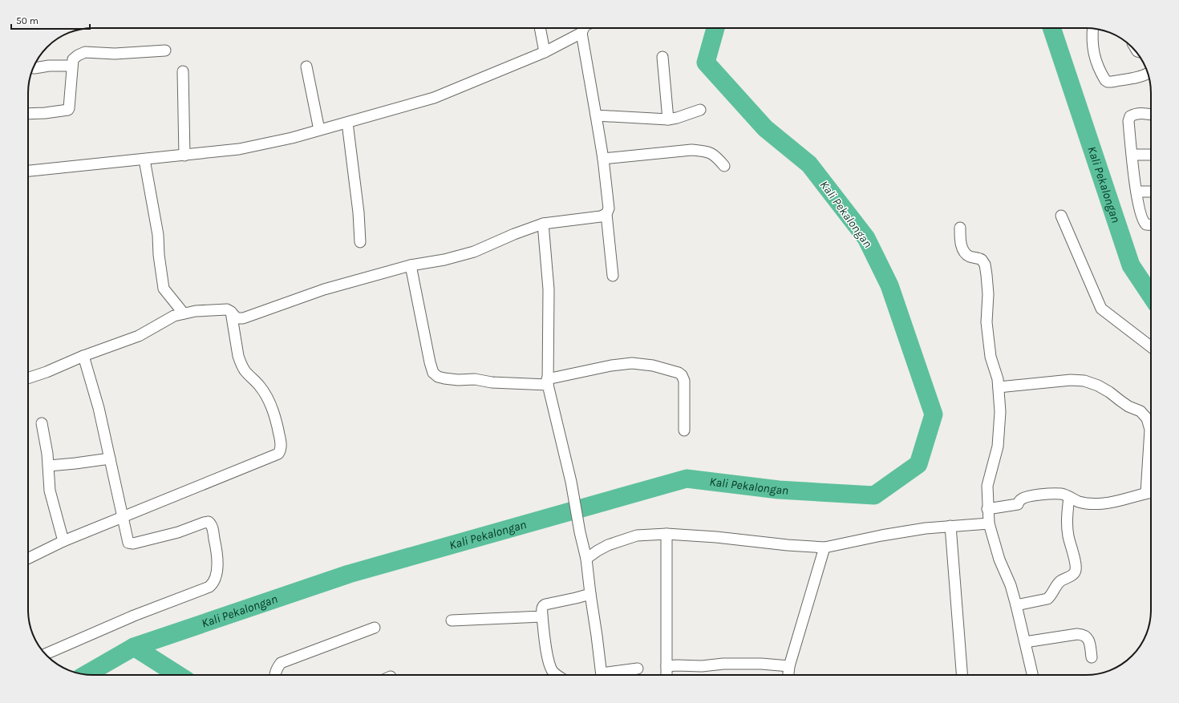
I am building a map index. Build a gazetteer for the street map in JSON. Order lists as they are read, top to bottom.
{
  "water": ["Kali Pekalongan"],
  "scale_bar": "50 m"
}
